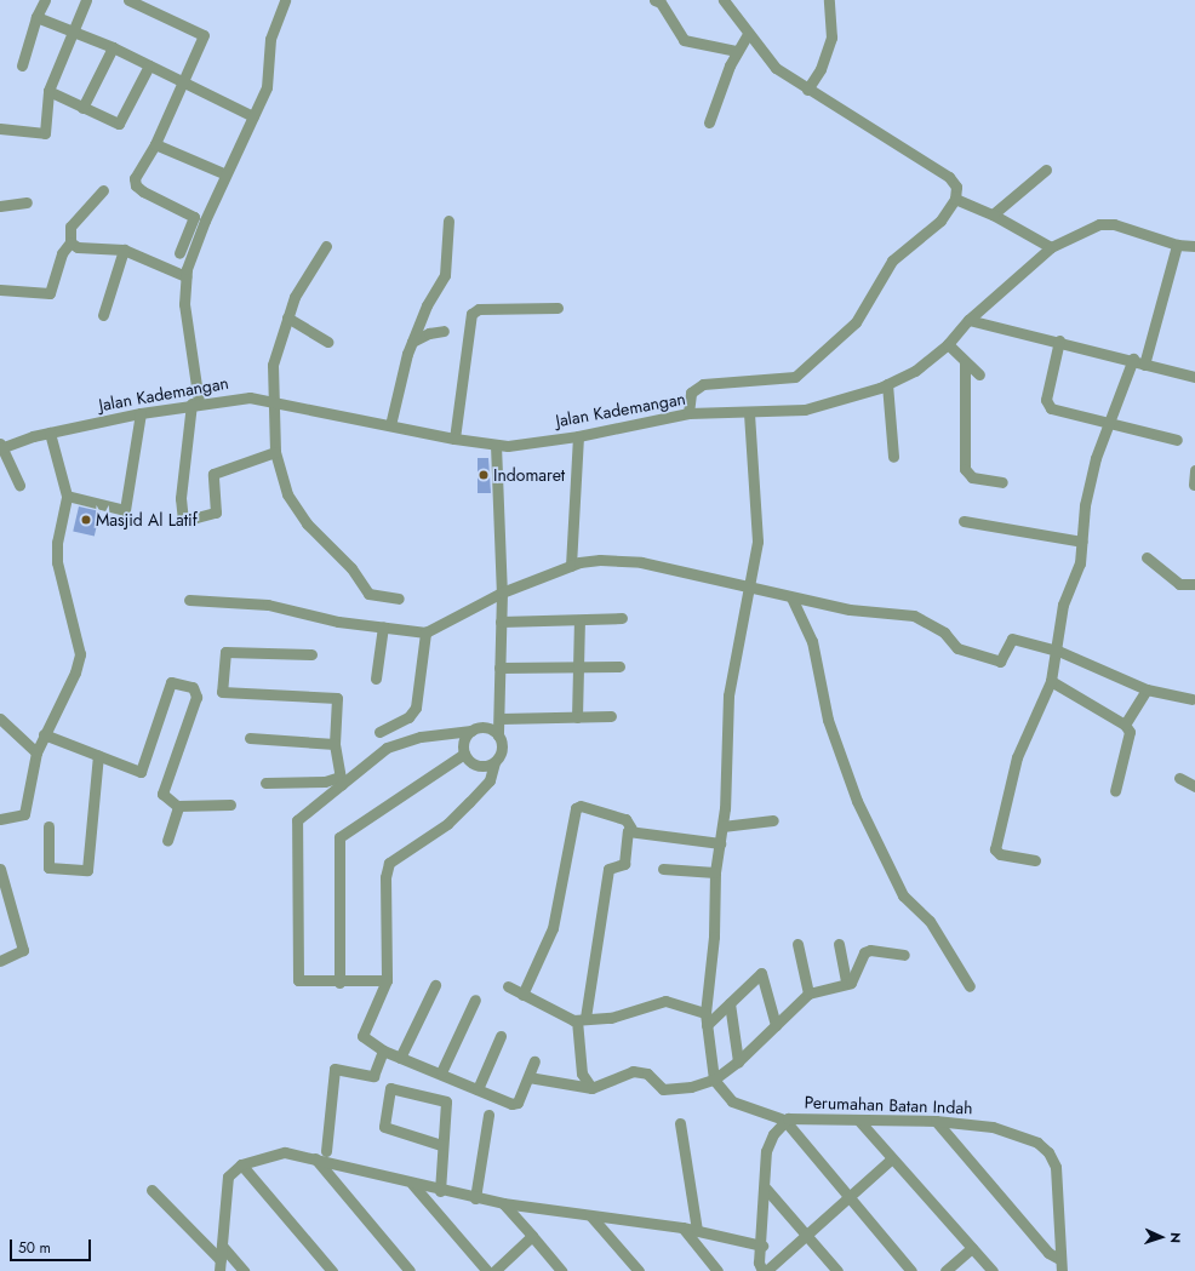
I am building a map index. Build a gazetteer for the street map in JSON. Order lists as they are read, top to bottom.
{
  "streets": {
    "street": ["Jalan Kademangan", "Perumahan Batan Indah"]
  },
  "places": ["Indomaret", "Masjid Al Latif"],
  "scale_bar": "50 m",
  "north": "right"
}
